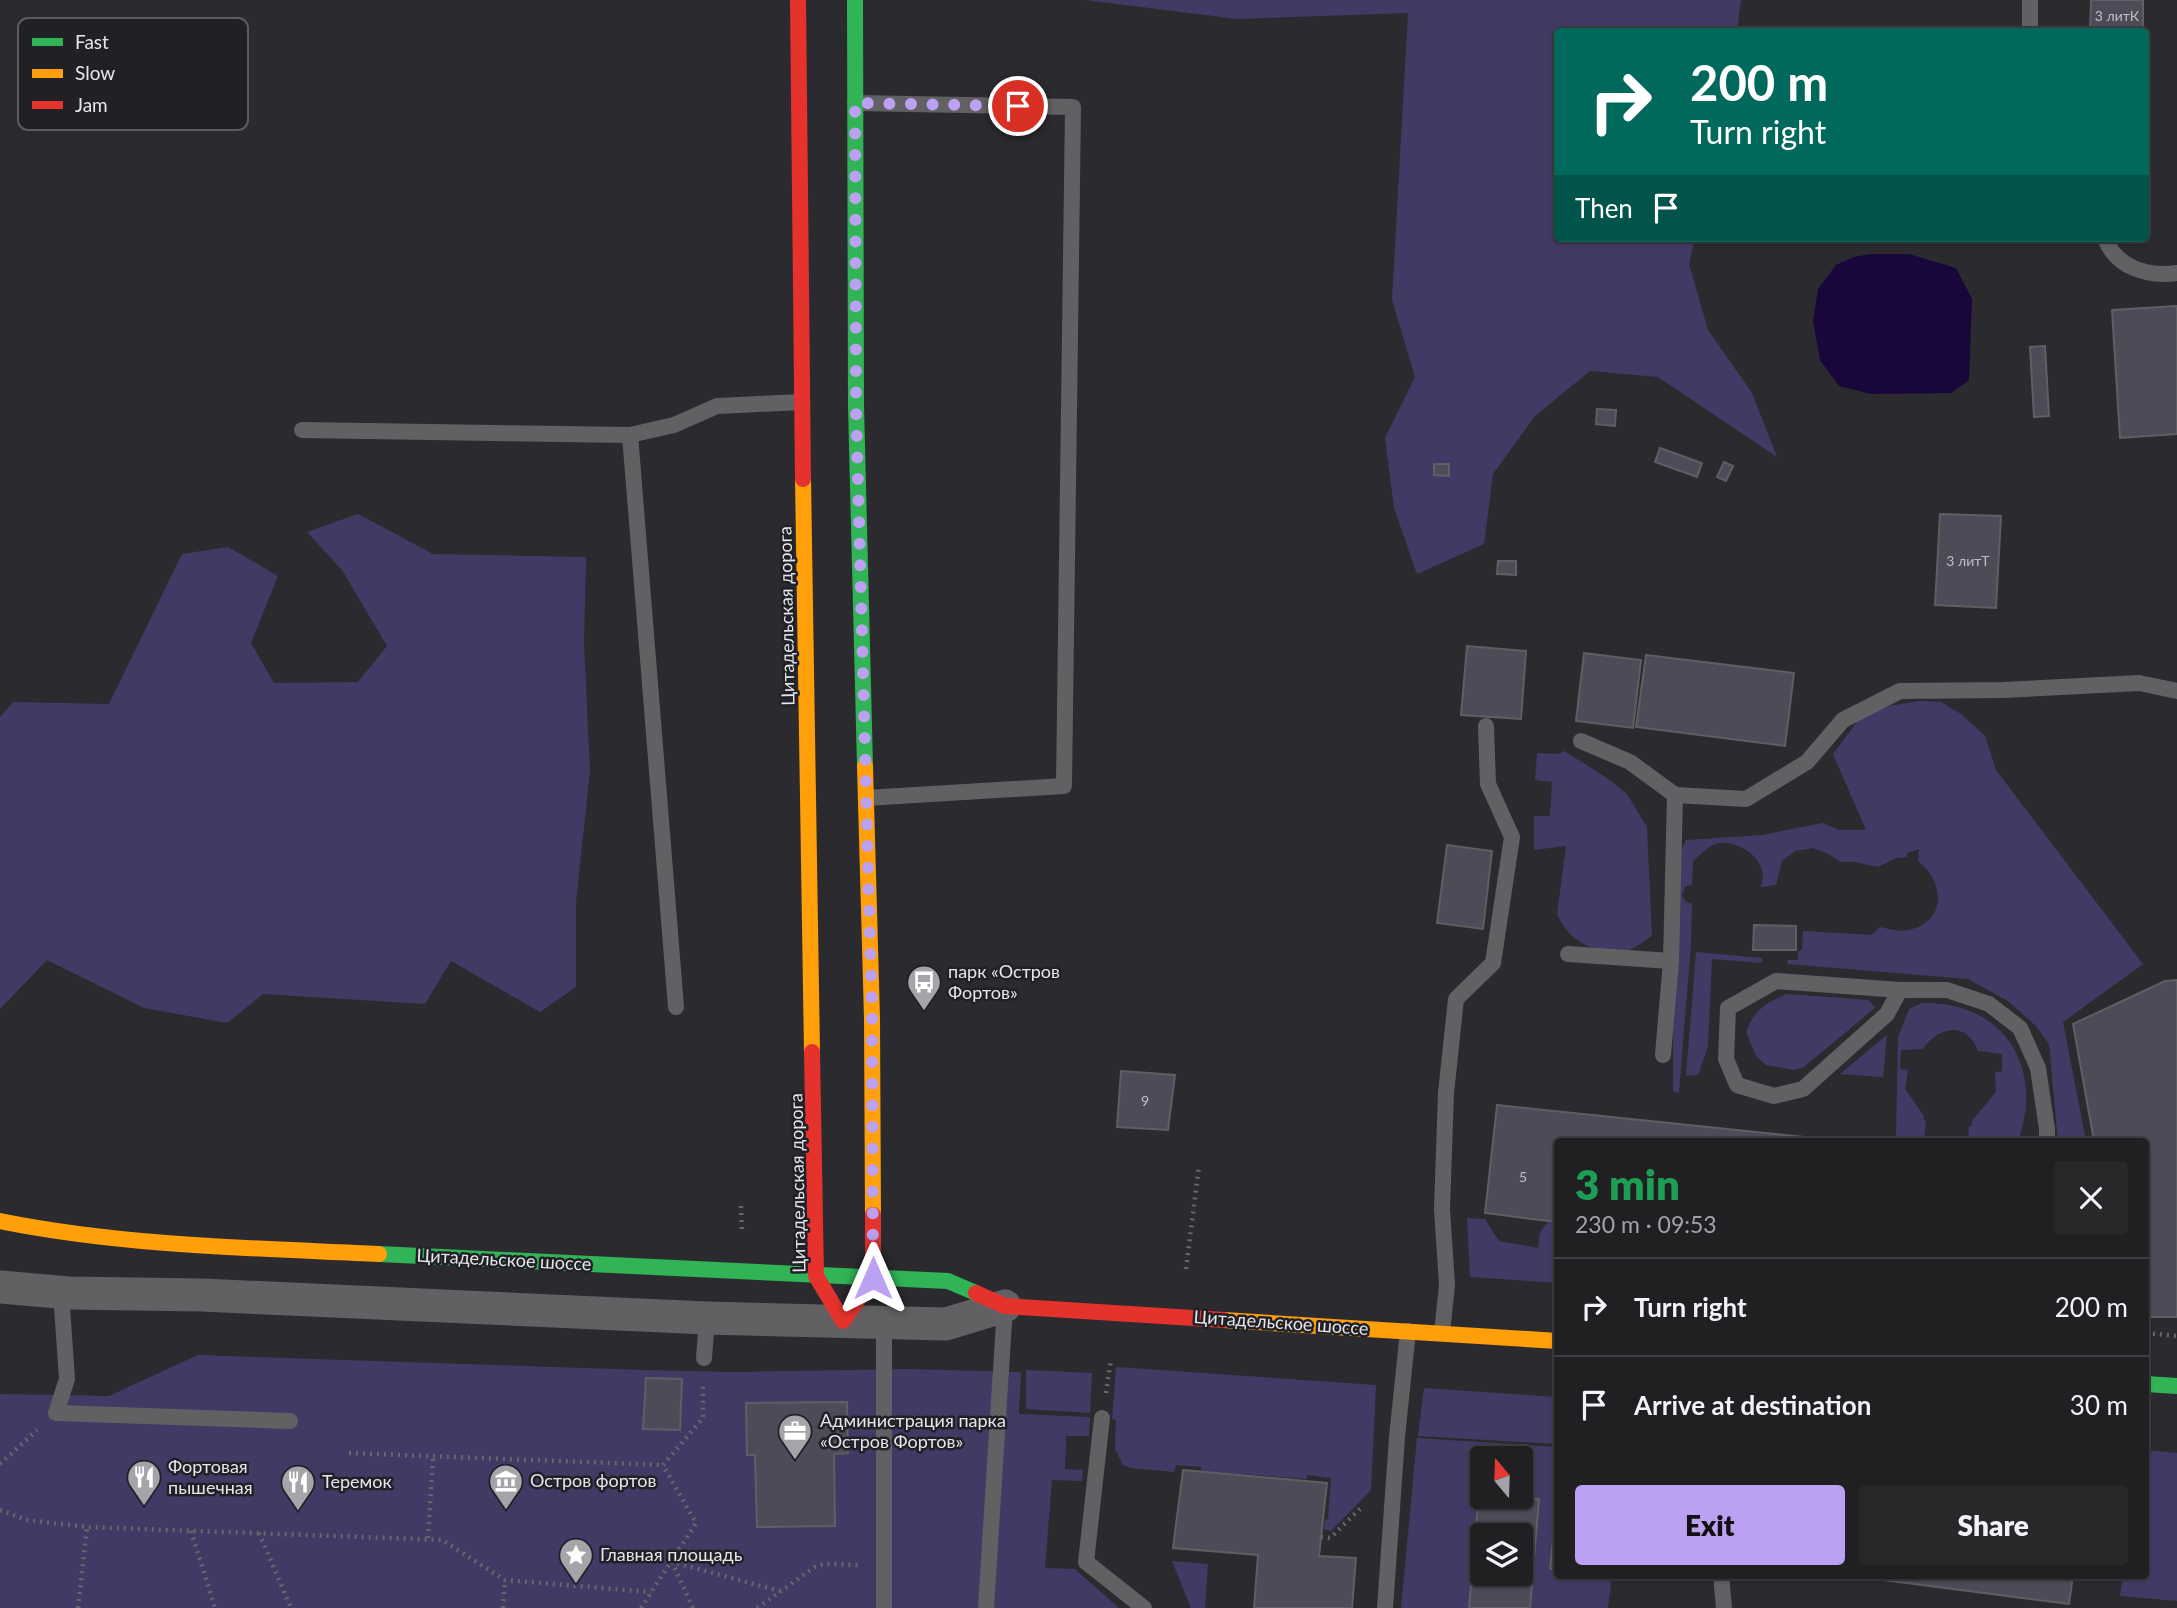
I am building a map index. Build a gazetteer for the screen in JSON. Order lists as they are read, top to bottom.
{
  "streets": {
    "street": ["Цитадельская дорога", "Цитадельское шоссе"]
  },
  "crossings": [
    ["Цитадельская дорога", "Цитадельское шоссе"]
  ],
  "places": {
    "bus stop": ["парк «Остров Фортов»"],
    "office": ["Администрация парка «Остров Фортов»"],
    "restaurant": ["Фортовая пышечная", "Теремок"],
    "museum": ["Остров фортов"],
    "place": ["Главная площадь"]
  },
  "house_numbers": [
    "3 литК",
    "3 литТ",
    "9",
    "5"
  ],
  "legend": ["Fast", "Slow", "Jam"],
  "north": "top",
  "page": {
    "turn": ["200 m", "Turn right"],
    "then": "Then",
    "heading": ["3 min", "230 m · 09:53"],
    "list": [
      {
        "name": "Turn right",
        "value": "200 m"
      },
      {
        "name": "Arrive at destination",
        "value": "30 m"
      }
    ],
    "buttons": ["Exit", "Share"]
  }
}
